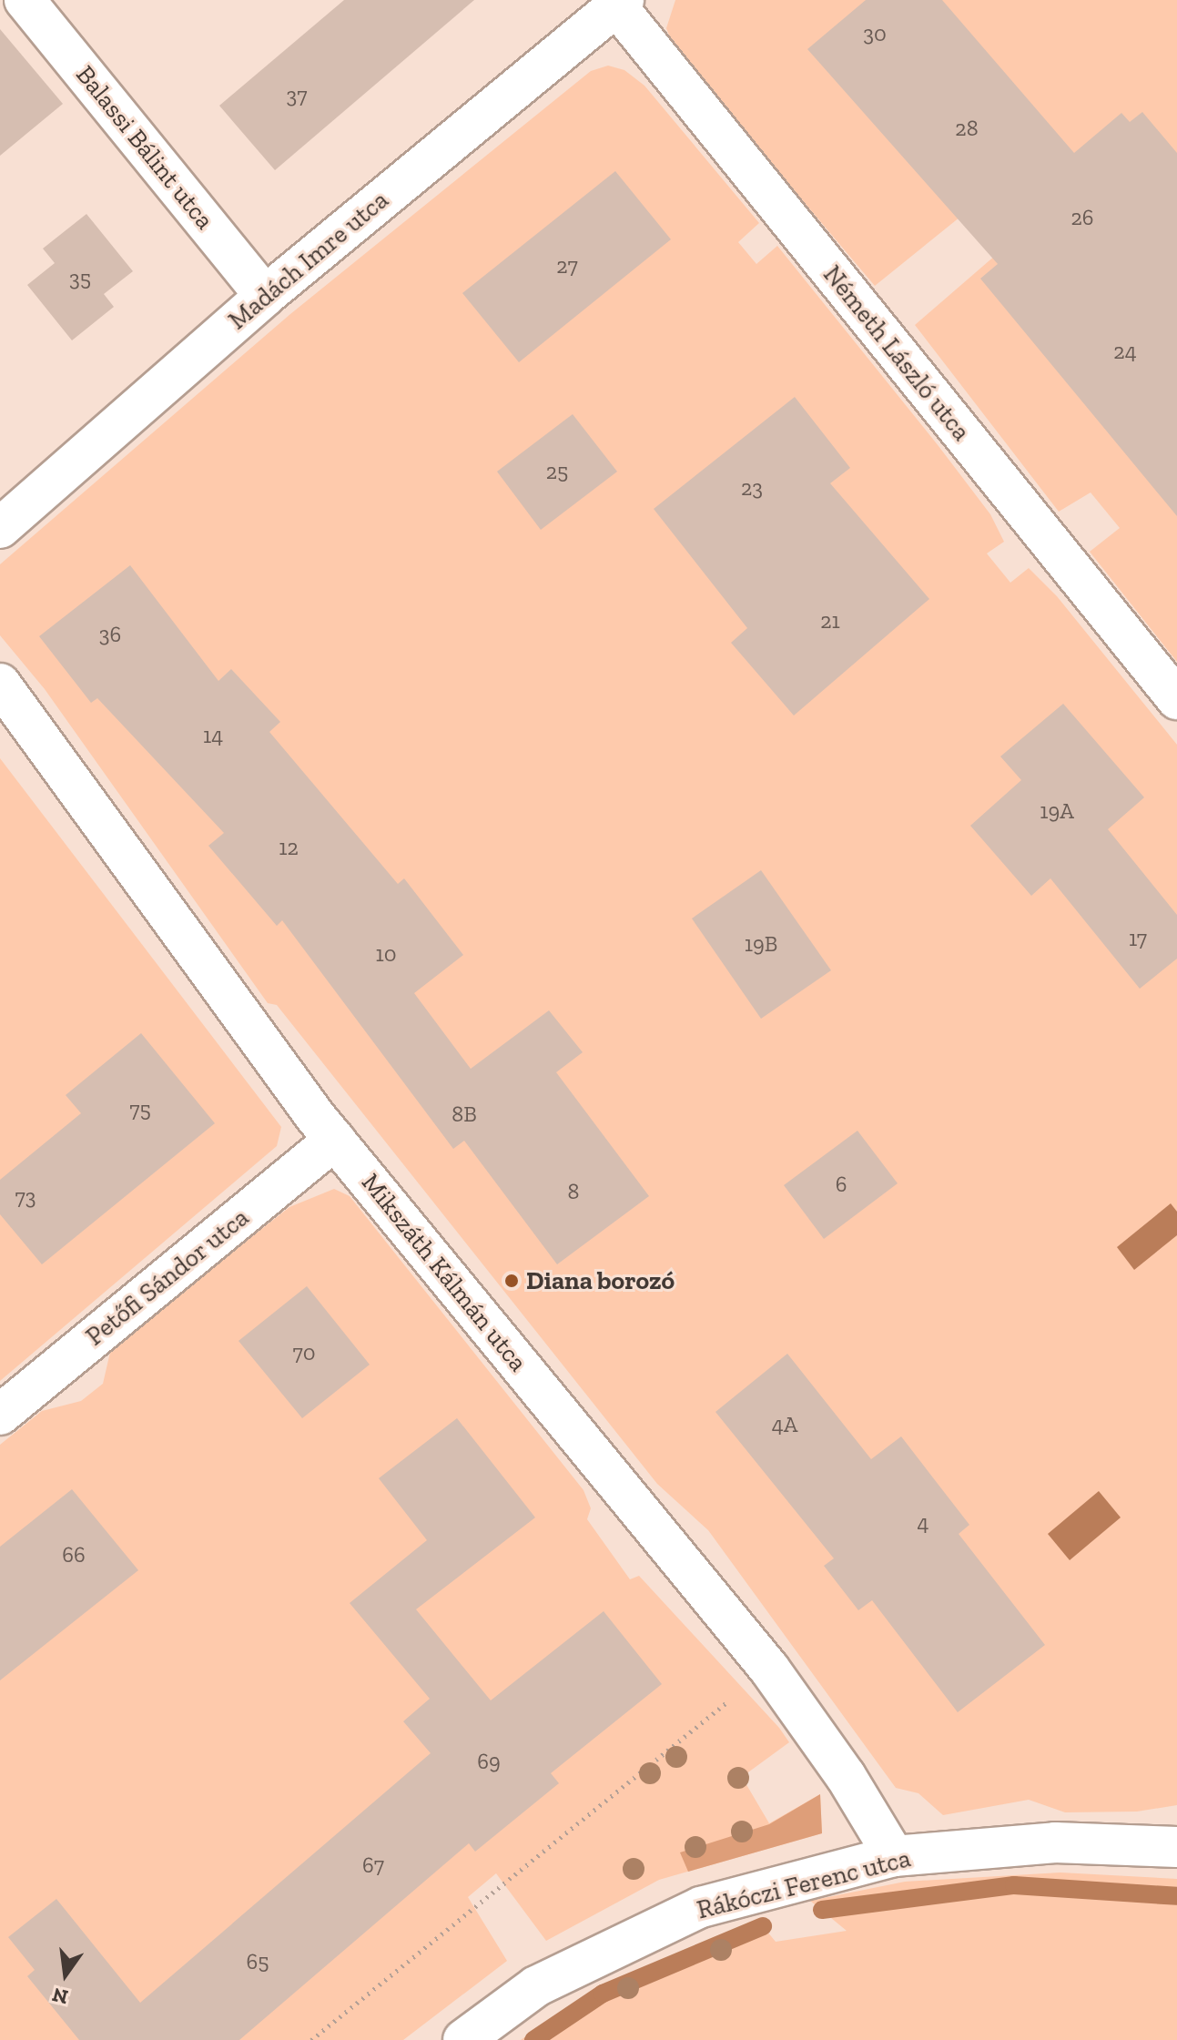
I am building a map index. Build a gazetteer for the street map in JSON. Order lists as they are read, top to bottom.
{
  "streets": {
    "street": [
      "Balassi Bálint utca",
      "Madách Imre utca",
      "Németh László utca",
      "Mikszáth Kálmán utca",
      "Petőfi Sándor utca",
      "Rákóczi Ferenc utca"
    ]
  },
  "crossings": [
    ["Balassi Bálint utca", "Madách Imre utca"],
    ["Madách Imre utca", "Németh László utca"],
    ["Mikszáth Kálmán utca", "Petőfi Sándor utca"],
    ["Mikszáth Kálmán utca", "Rákóczi Ferenc utca"]
  ],
  "places": ["Diana borozó"],
  "house_numbers": [
    "30",
    "37",
    "28",
    "26",
    "27",
    "35",
    "24",
    "25",
    "23",
    "21",
    "36",
    "14",
    "19A",
    "12",
    "17",
    "19B",
    "10",
    "75",
    "8B",
    "6",
    "8",
    "73",
    "70",
    "4A",
    "4",
    "66",
    "69",
    "67",
    "65"
  ],
  "north": "bottom"
}
